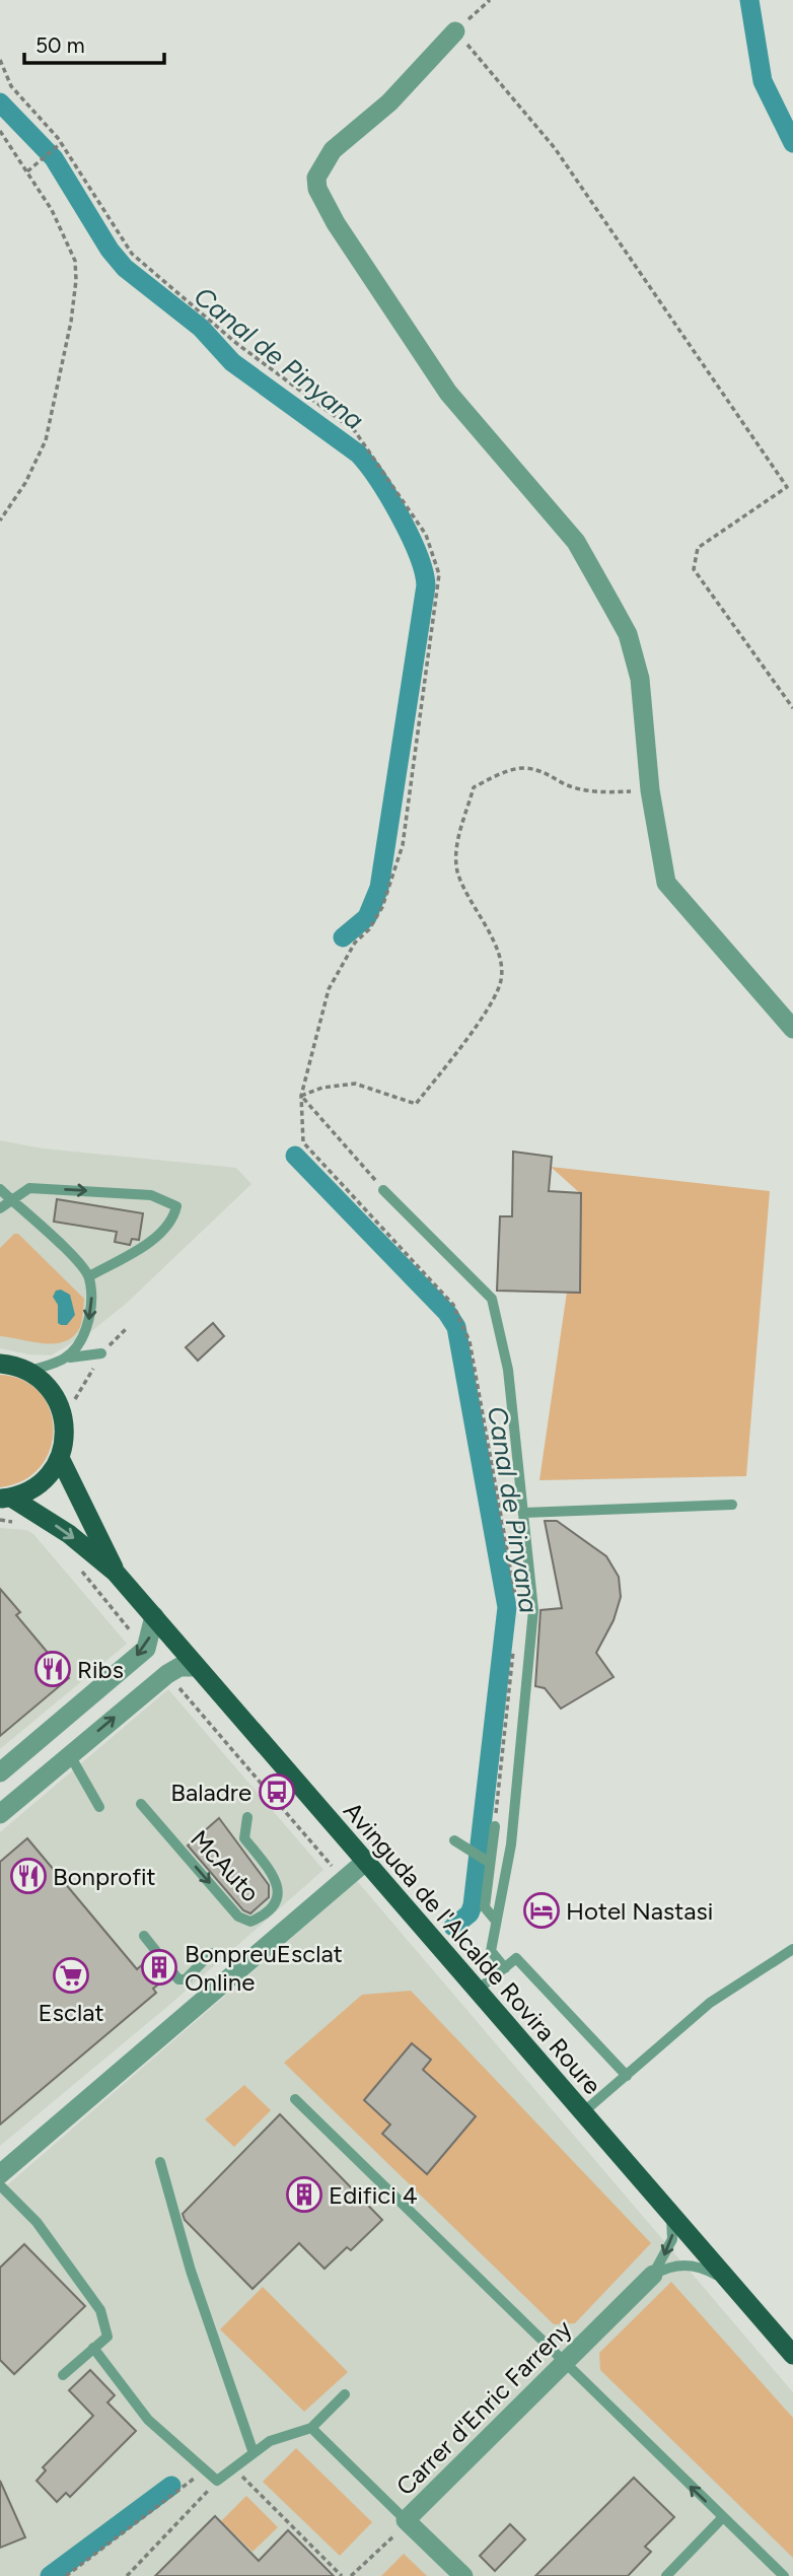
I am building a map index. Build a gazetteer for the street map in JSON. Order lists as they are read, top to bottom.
{
  "streets": {
    "main road": ["Avinguda de l'Alcalde Rovira Roure"],
    "street": ["Carrer d'Enric Farreny"],
    "lane": ["McAuto"]
  },
  "water": ["Canal de Pinyana"],
  "places": {
    "restaurant": ["Ribs", "Bonprofit"],
    "bus stop": ["Baladre"],
    "hotel": ["Hotel Nastasi"],
    "building": ["BonpreuEsclat Online", "Edifici 4"],
    "supermarket": ["Esclat"]
  },
  "scale_bar": "50 m"
}
